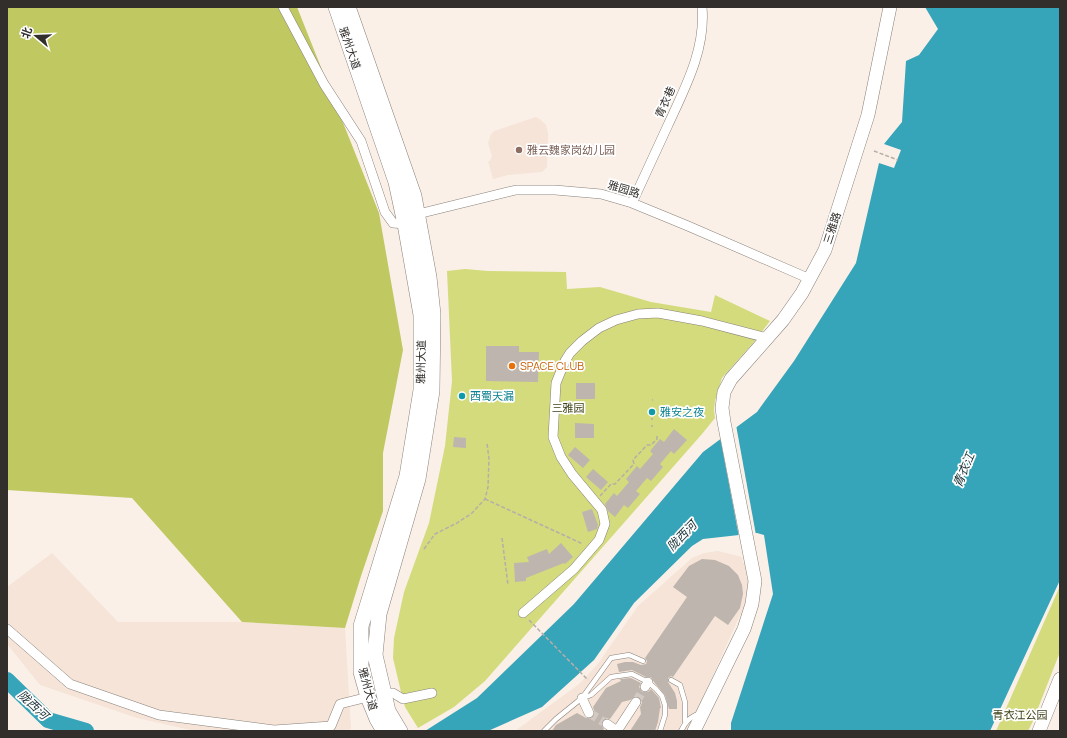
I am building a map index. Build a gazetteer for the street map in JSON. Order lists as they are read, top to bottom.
{
  "streets": {
    "main road": ["雅州大道"],
    "street": ["青衣巷", "雅园路", "三雅路"]
  },
  "crossings": [
    ["雅州大道", "雅园路"],
    ["青衣巷", "雅园路"],
    ["雅园路", "三雅路"]
  ],
  "water": ["青衣江", "陇西河"],
  "parks": ["三雅园", "青衣江公园"],
  "places": [
    "雅云魏家岗幼儿园",
    "SPACE CLUB",
    "西蜀天漏",
    "雅安之夜"
  ],
  "north": "left"
}
